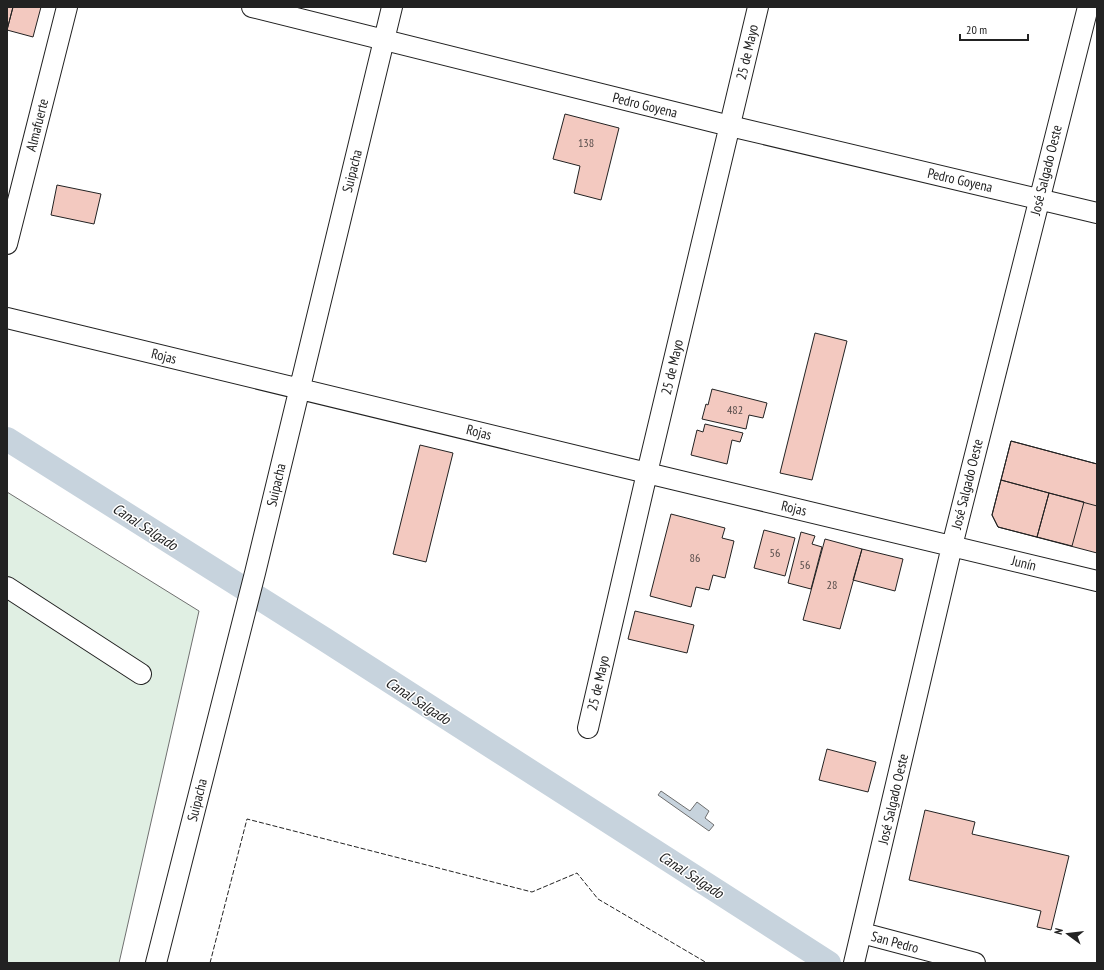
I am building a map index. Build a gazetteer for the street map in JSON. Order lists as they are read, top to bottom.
{
  "streets": {
    "street": [
      "25 de Mayo",
      "Pedro Goyena",
      "Almafuerte",
      "José Salgado Oeste",
      "Suipacha",
      "Rojas",
      "Junín",
      "San Pedro"
    ]
  },
  "crossings": [
    ["25 de Mayo", "Pedro Goyena"],
    ["25 de Mayo", "Rojas"],
    ["Pedro Goyena", "José Salgado Oeste"],
    ["Pedro Goyena", "Suipacha"],
    ["José Salgado Oeste", "Rojas"],
    ["José Salgado Oeste", "Junín"],
    ["José Salgado Oeste", "San Pedro"],
    ["Suipacha", "Rojas"],
    ["Rojas", "Junín"]
  ],
  "water": ["Canal Salgado"],
  "house_numbers": [
    "138",
    "482",
    "56",
    "86",
    "56",
    "28"
  ],
  "scale_bar": "20 m",
  "north": "left"
}
